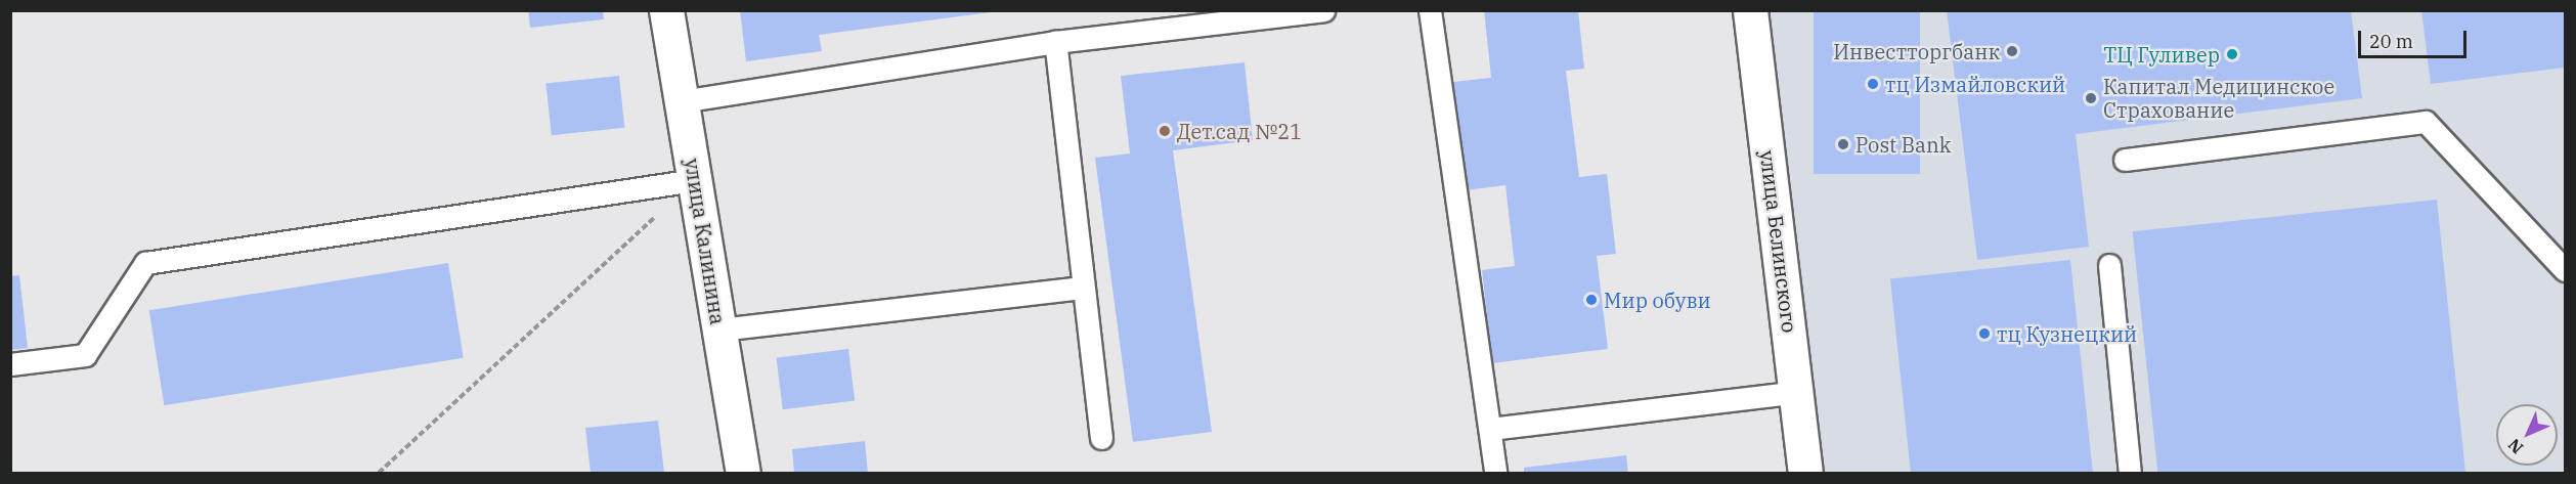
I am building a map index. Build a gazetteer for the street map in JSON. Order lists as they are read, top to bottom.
{
  "streets": {
    "street": ["улица Калинина", "улица Белинского"]
  },
  "places": [
    "Инвестторгбанк",
    "ТЦ Гуливер",
    "тц Измайловский",
    "Капитал Медицинское Страхование",
    "Дет.сад №21",
    "Post Bank",
    "Мир обуви",
    "тц Кузнецкий"
  ],
  "scale_bar": "20 m",
  "north": "bottom left"
}
